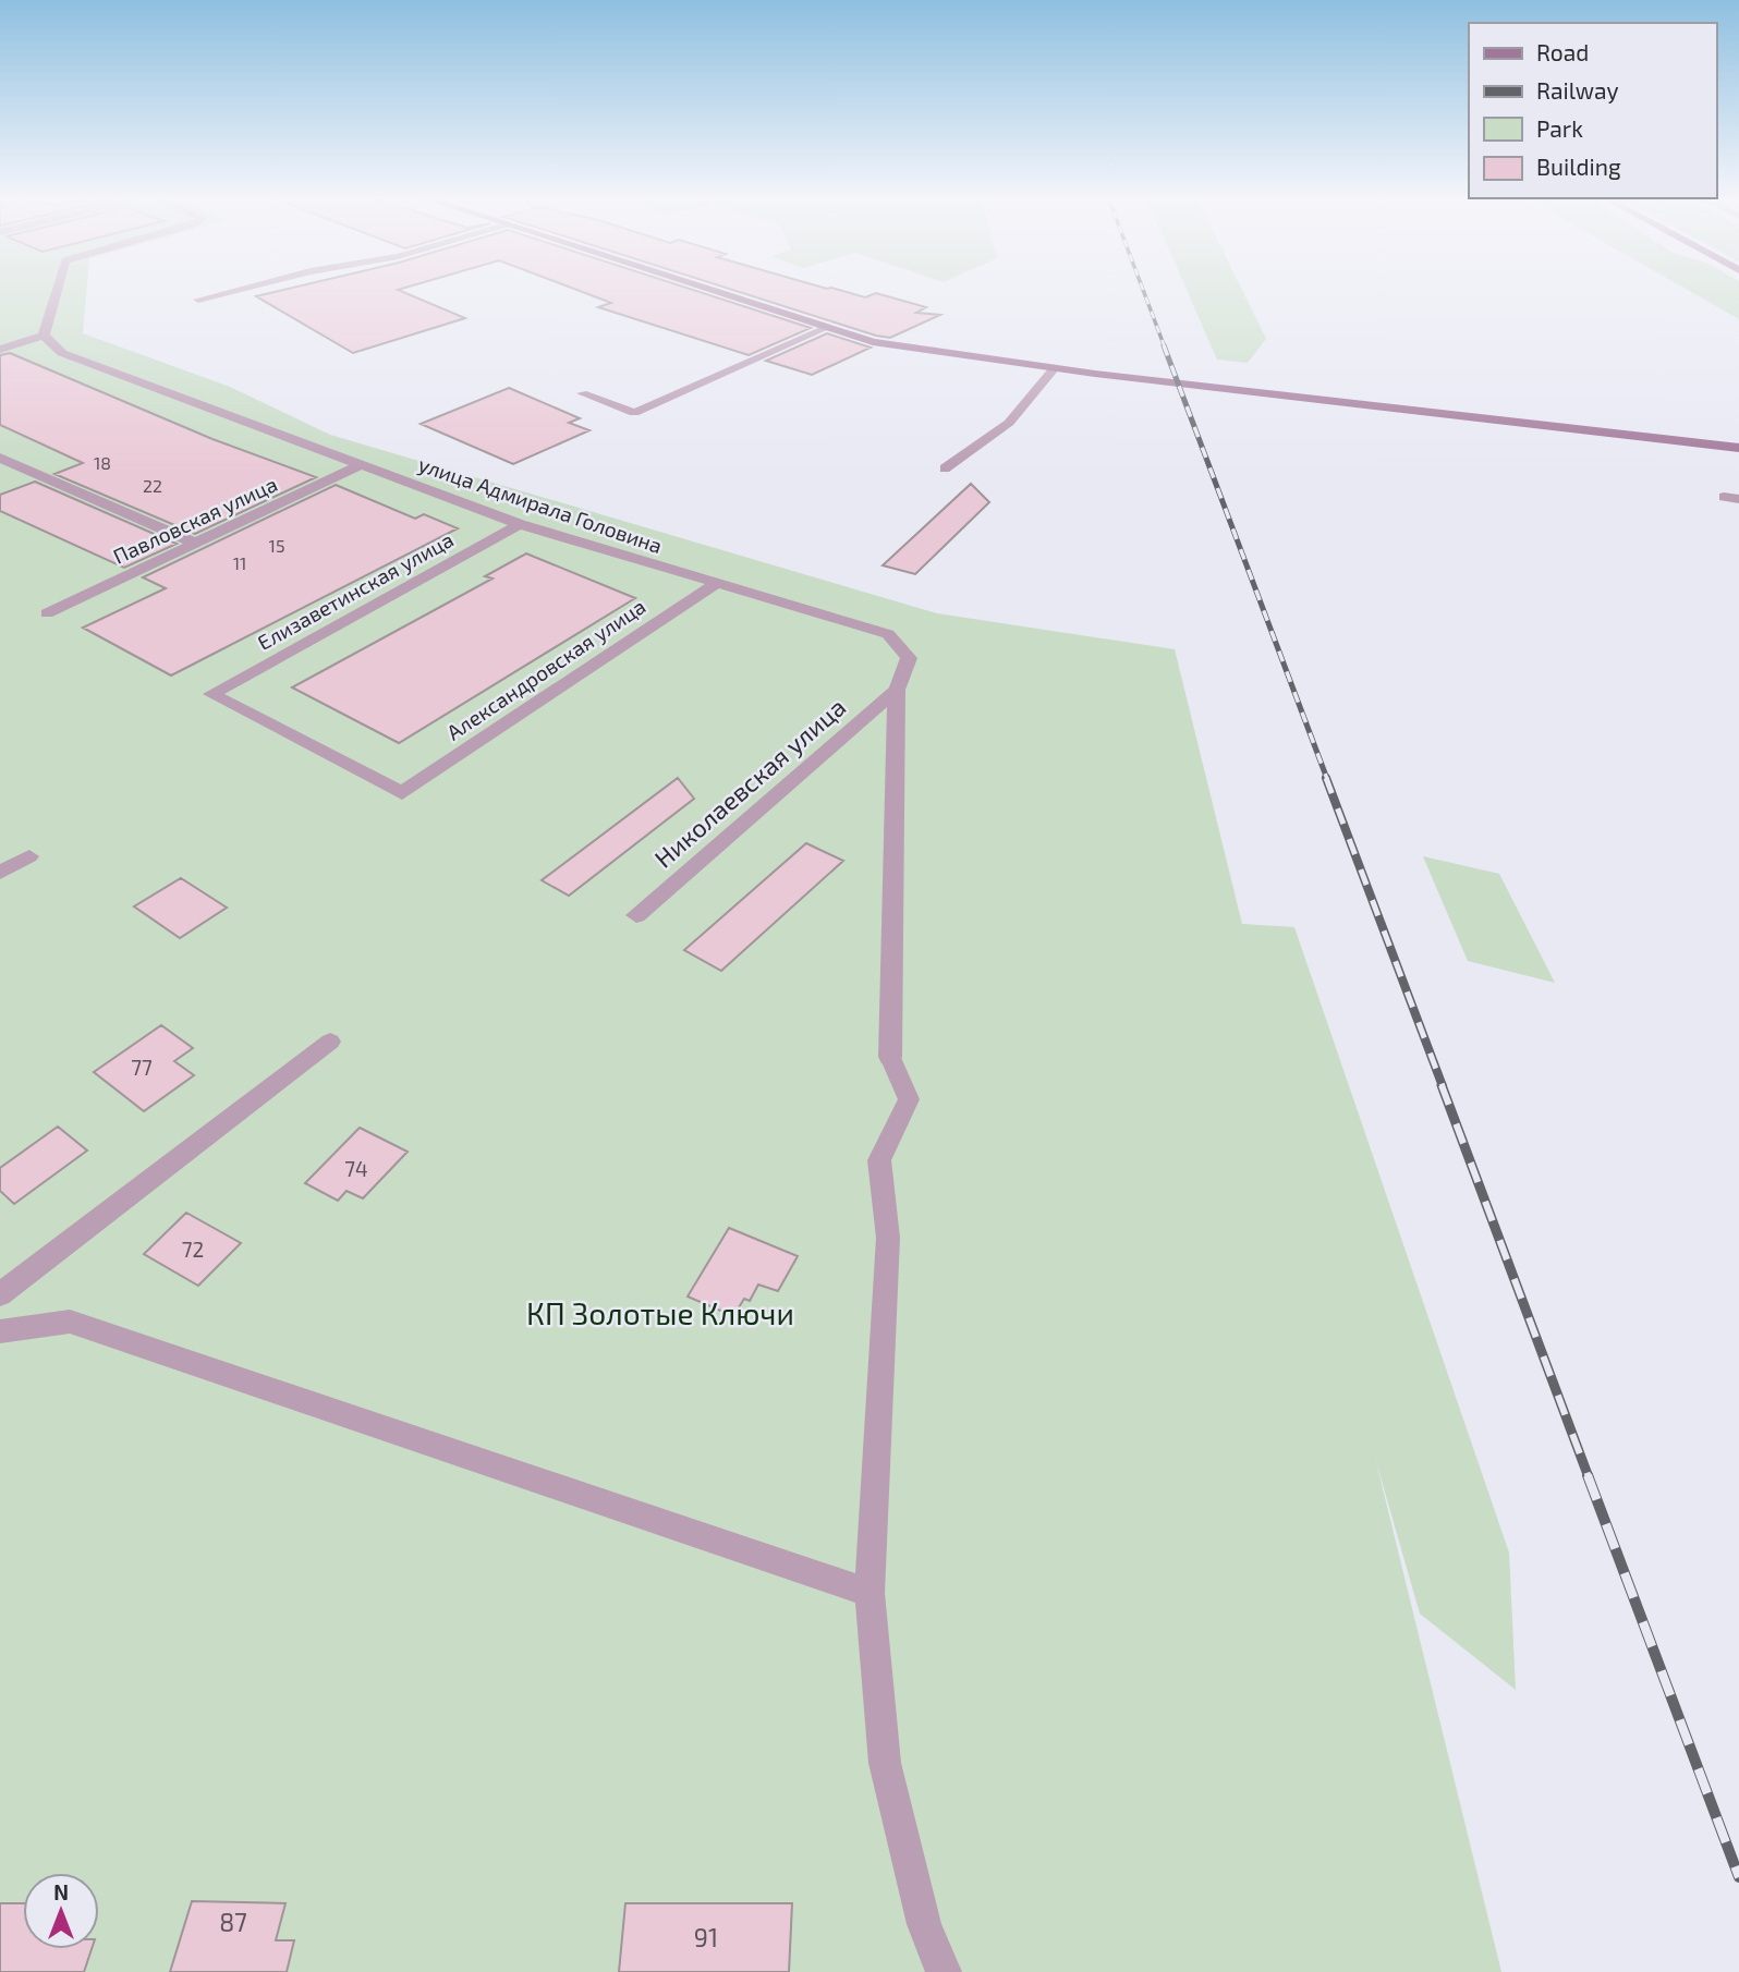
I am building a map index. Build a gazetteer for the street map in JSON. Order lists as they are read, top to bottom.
{
  "streets": {
    "street": [
      "улица Адмирала Головина",
      "Павловская улица",
      "Елизаветинская улица",
      "Александровская улица",
      "Николаевская улица"
    ]
  },
  "crossings": [
    ["улица Адмирала Головина", "Павловская улица"],
    ["улица Адмирала Головина", "Елизаветинская улица"],
    ["улица Адмирала Головина", "Александровская улица"],
    ["улица Адмирала Головина", "Николаевская улица"],
    ["Елизаветинская улица", "Александровская улица"]
  ],
  "parks": ["КП Золотые Ключи"],
  "house_numbers": [
    "18",
    "22",
    "15",
    "11",
    "77",
    "74",
    "72",
    "87",
    "91"
  ],
  "legend": [
    "Road",
    "Railway",
    "Park",
    "Building"
  ],
  "north": "top"
}
